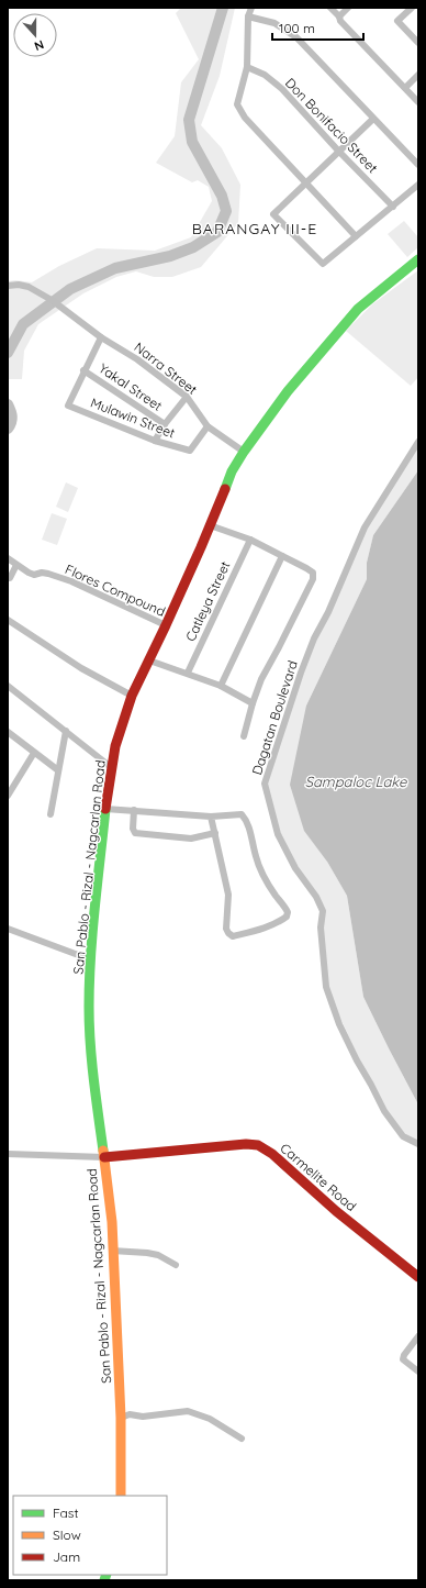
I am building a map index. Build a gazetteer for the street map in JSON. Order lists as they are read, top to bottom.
{
  "streets": {
    "main road": ["San Pablo - Rizal - Nagcarlan Road", "Carmelite Road"],
    "street": [
      "Don Bonifacio Street",
      "Narra Street",
      "Yakal Street",
      "Mulawin Street",
      "Flores Compound",
      "Catleya Street",
      "Dagatan Boulevard"
    ]
  },
  "crossings": [
    ["Narra Street", "Mulawin Street"],
    ["Narra Street", "San Pablo - Rizal - Nagcarlan Road"],
    ["Yakal Street", "Mulawin Street"],
    ["Flores Compound", "San Pablo - Rizal - Nagcarlan Road"],
    ["San Pablo - Rizal - Nagcarlan Road", "Carmelite Road"]
  ],
  "districts": ["BARANGAY III-E"],
  "water": ["Sampaloc Lake"],
  "legend": ["Fast", "Slow", "Jam"],
  "scale_bar": "100 m",
  "north": "bottom"
}
